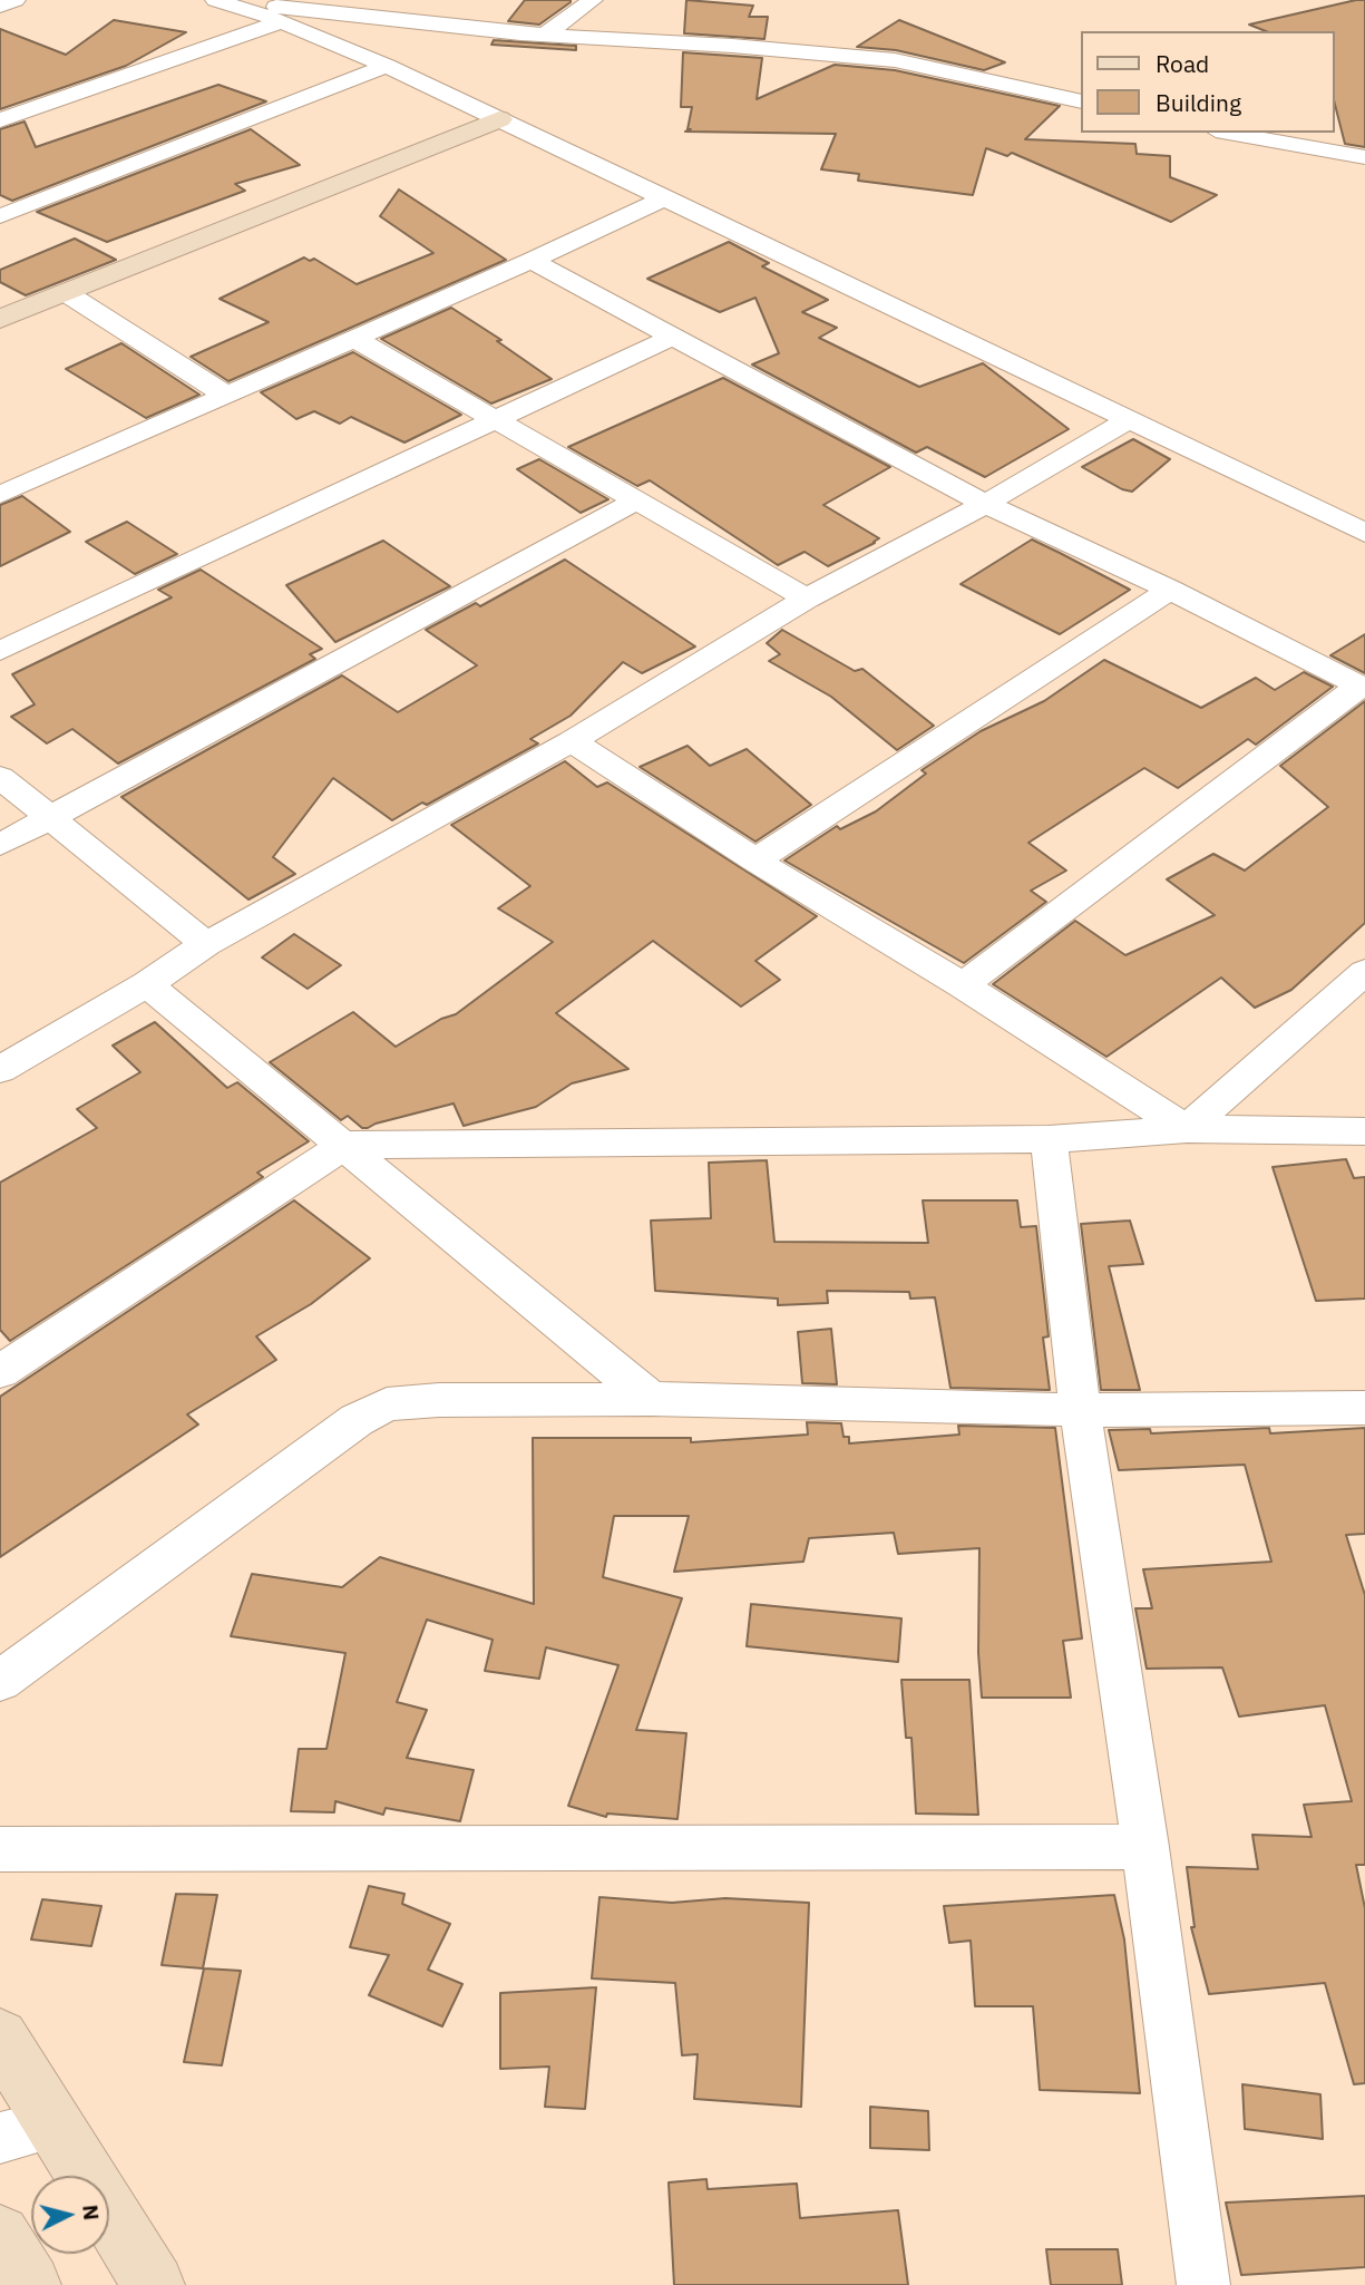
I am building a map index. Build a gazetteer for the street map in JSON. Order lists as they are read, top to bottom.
{
  "legend": ["Road", "Building"],
  "north": "right"
}
